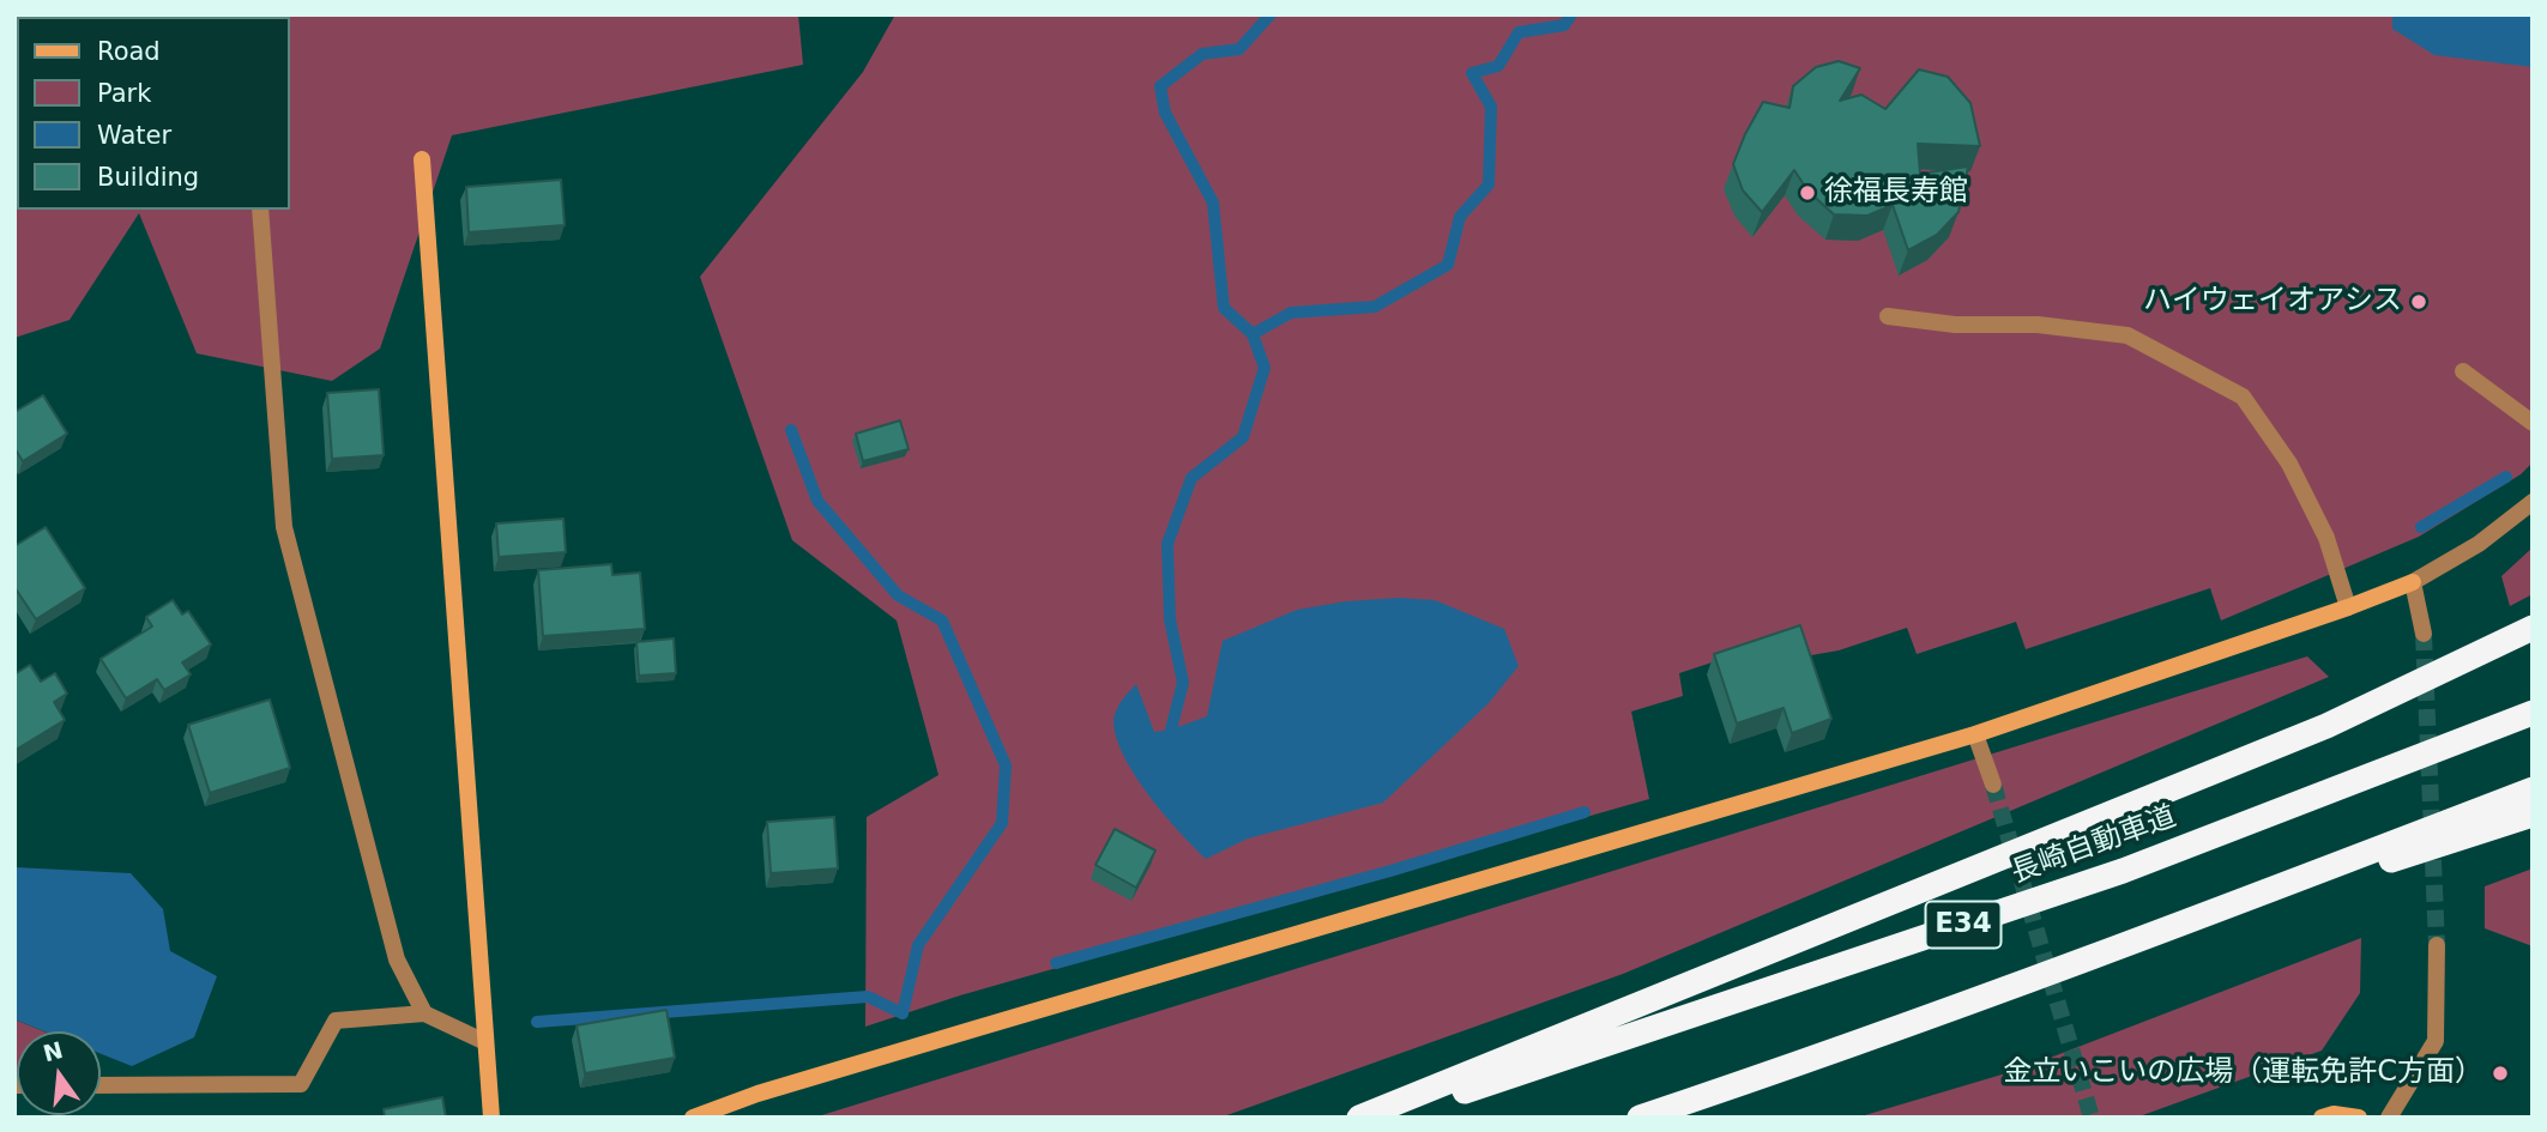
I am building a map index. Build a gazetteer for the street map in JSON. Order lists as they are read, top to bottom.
{
  "streets": {
    "highway": ["長崎自動車道", "E34"]
  },
  "places": ["徐福長寿館", "ハイウェイオアシス", "金立いこいの広場（運転免許C方面）"],
  "legend": [
    "Road",
    "Park",
    "Water",
    "Building"
  ],
  "north": "top"
}
